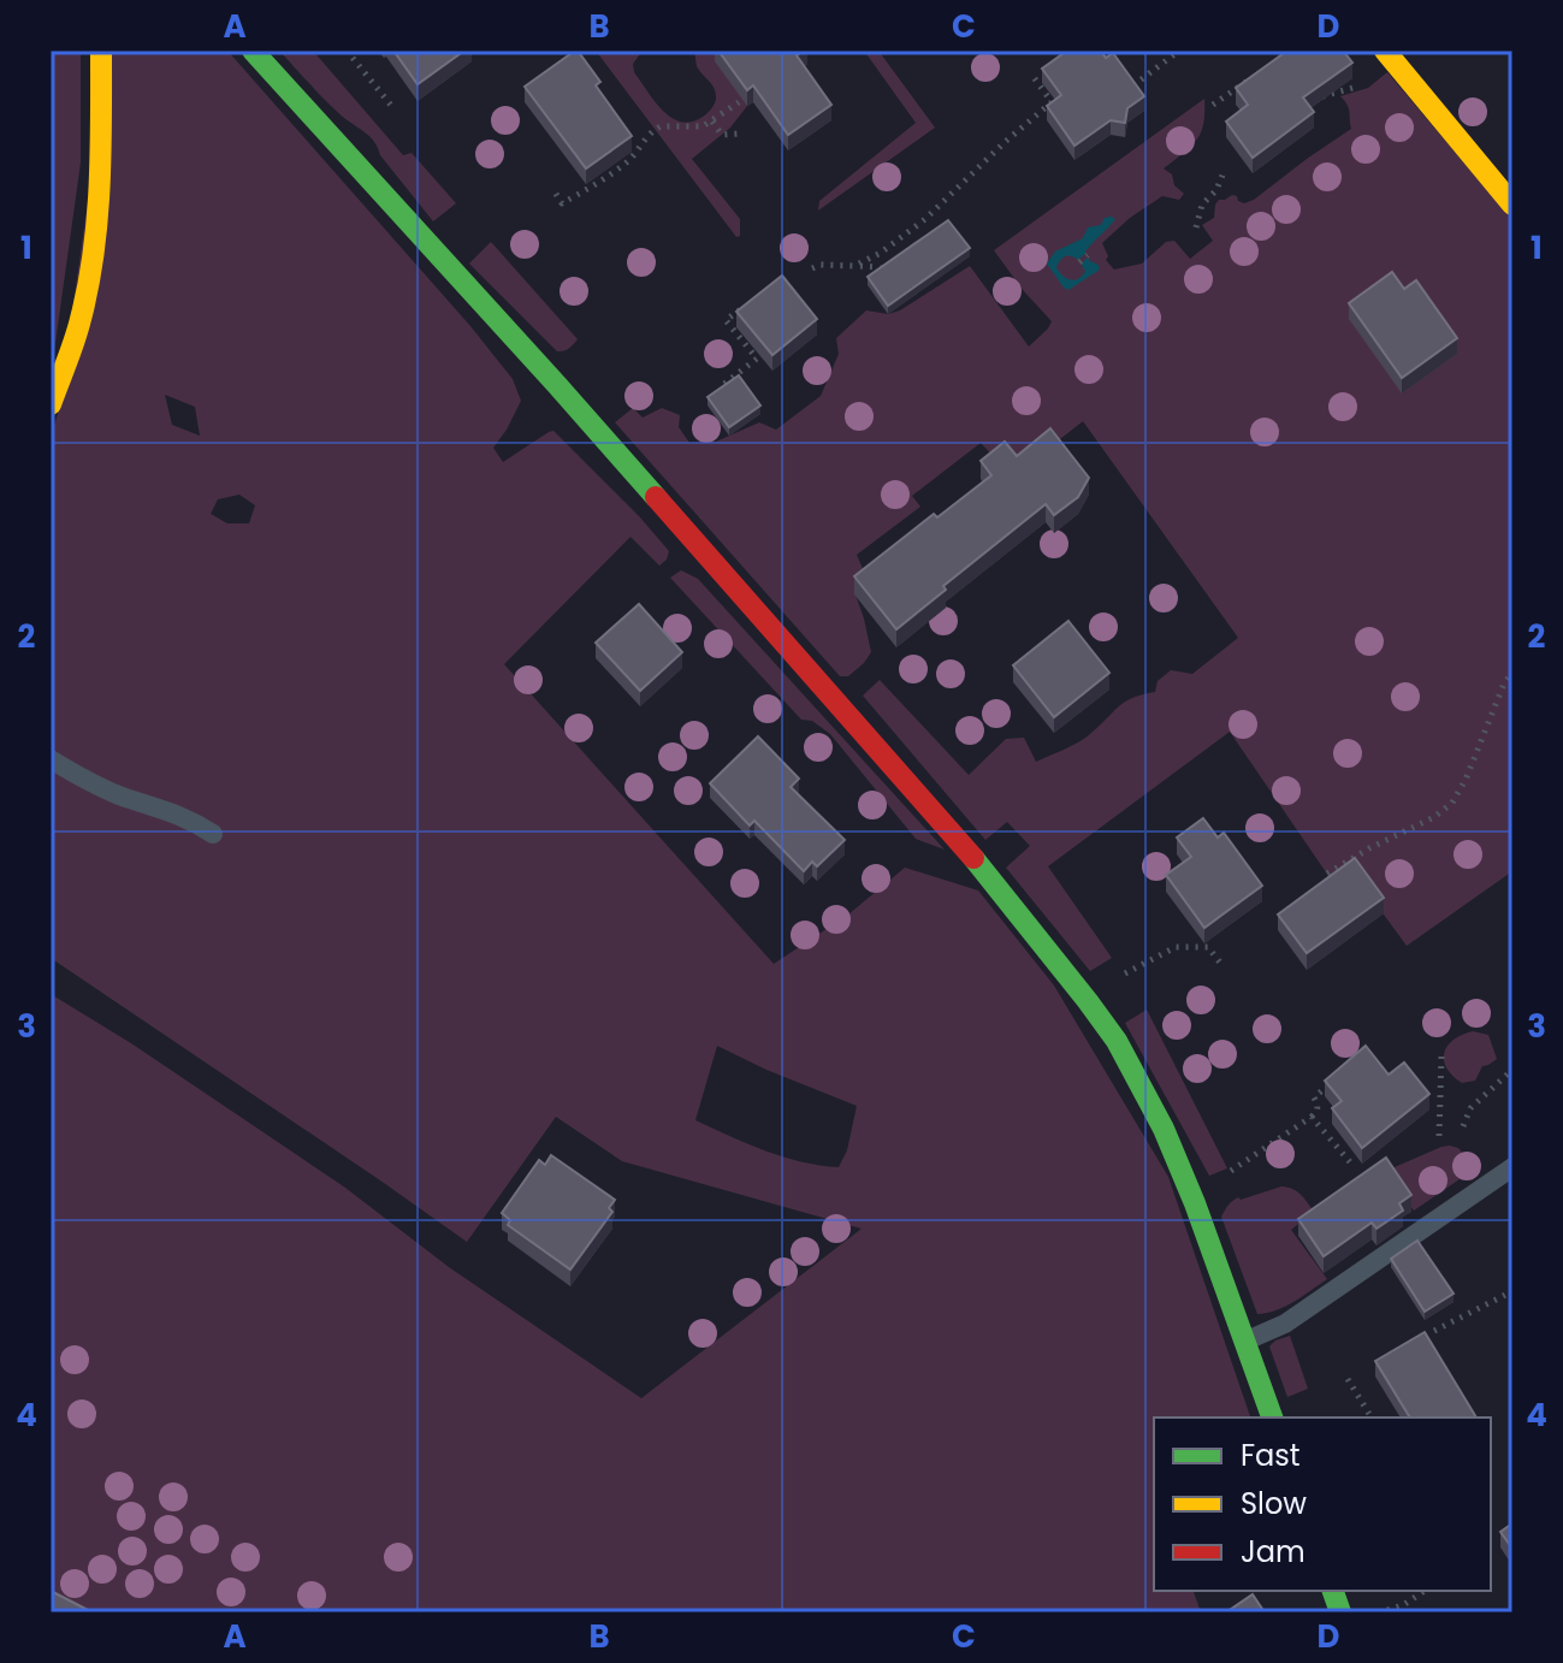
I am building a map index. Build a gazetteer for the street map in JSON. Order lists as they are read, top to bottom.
{
  "legend": ["Fast", "Slow", "Jam"],
  "grid": {
    "columns": [
      "A",
      "B",
      "C",
      "D"
    ],
    "rows": [
      "1",
      "2",
      "3",
      "4"
    ]
  }
}
